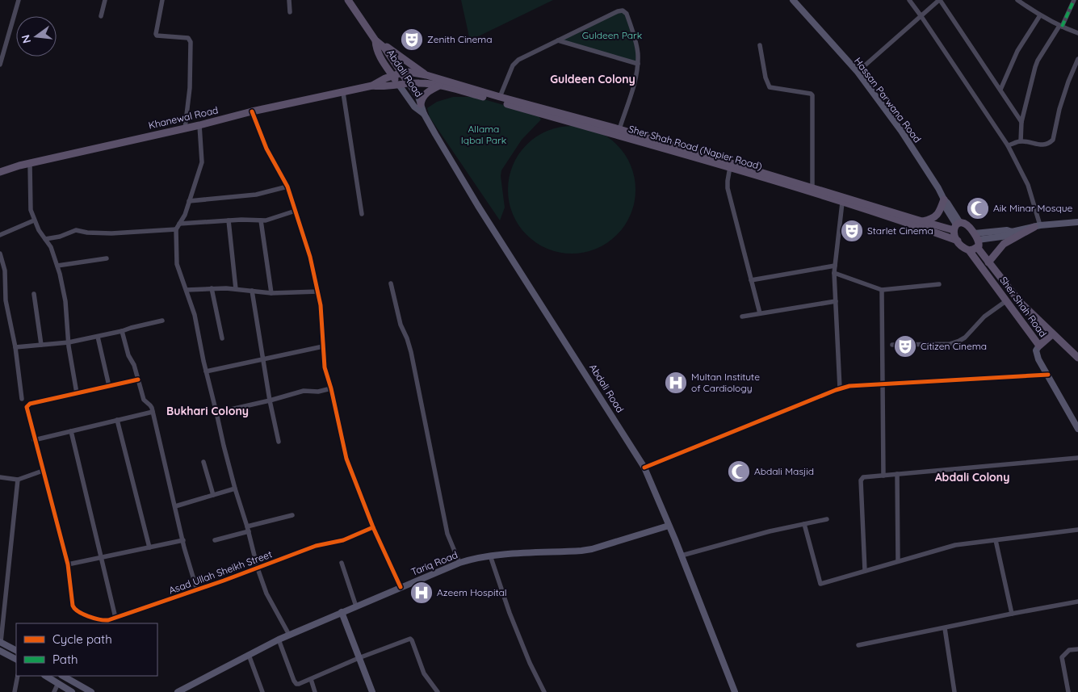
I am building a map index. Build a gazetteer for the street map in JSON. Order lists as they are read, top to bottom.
{
  "streets": {
    "main road": [
      "Abdali Road",
      "Hassan Parwana Road",
      "Khanewal Road",
      "Sher Shah Road (Napier Road)",
      "Sher Shah Road",
      "Tariq Road"
    ],
    "street": ["Asad Ullah Sheikh Street"]
  },
  "crossings": [
    ["Abdali Road", "Khanewal Road"],
    ["Abdali Road", "Tariq Road"],
    ["Sher Shah Road (Napier Road)", "Sher Shah Road"]
  ],
  "districts": ["Guldeen Colony", "Bukhari Colony", "Abdali Colony"],
  "parks": ["Guldeen Park", "Allama Iqbal Park"],
  "places": {
    "theatre": ["Zenith Cinema", "Starlet Cinema", "Citizen Cinema"],
    "mosque": ["Aik Minar Mosque", "Abdali Masjid"],
    "hospital": ["Multan Institute of Cardiology", "Azeem Hospital"]
  },
  "legend": ["Cycle path", "Path"],
  "north": "left"
}
